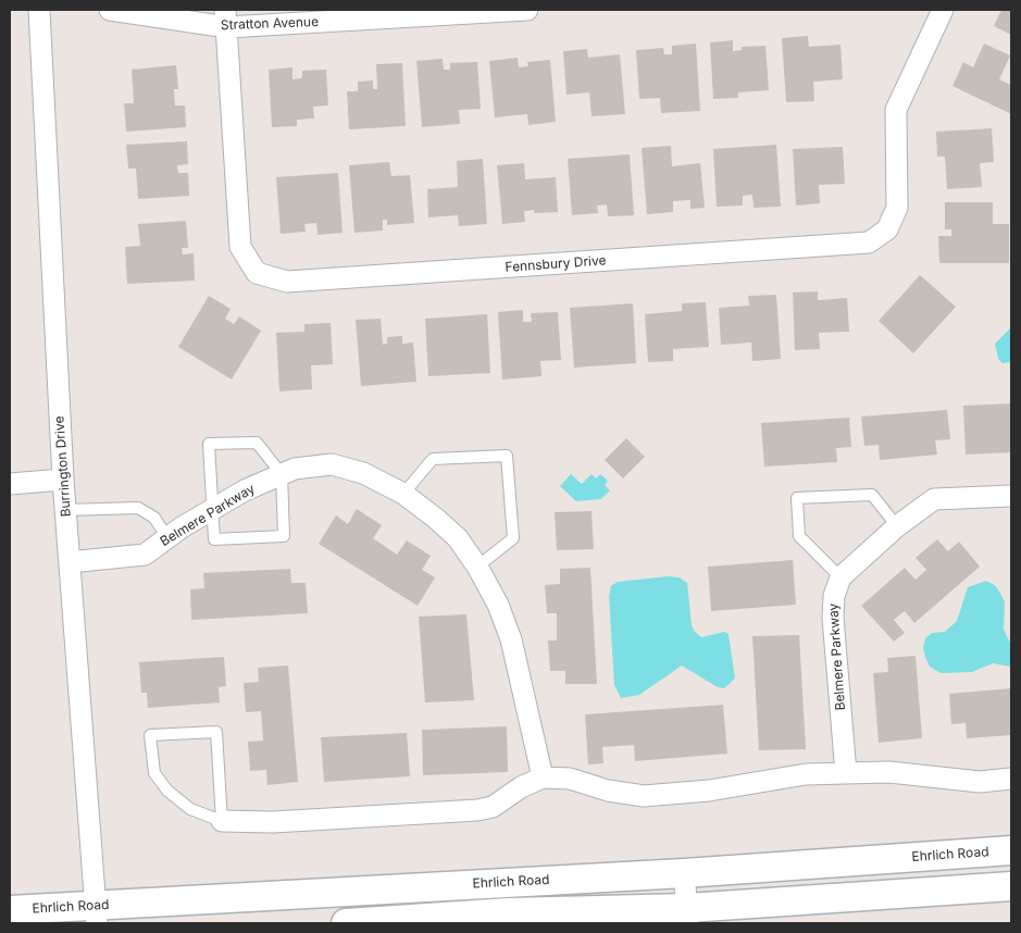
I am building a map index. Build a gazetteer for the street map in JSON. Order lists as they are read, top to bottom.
{
  "streets": {
    "main road": ["Ehrlich Road"],
    "street": [
      "Stratton Avenue",
      "Fennsbury Drive",
      "Burrington Drive",
      "Belmere Parkway"
    ]
  },
  "crossings": [
    ["Stratton Avenue", "Fennsbury Drive"],
    ["Burrington Drive", "Belmere Parkway"],
    ["Burrington Drive", "Ehrlich Road"]
  ]
}
